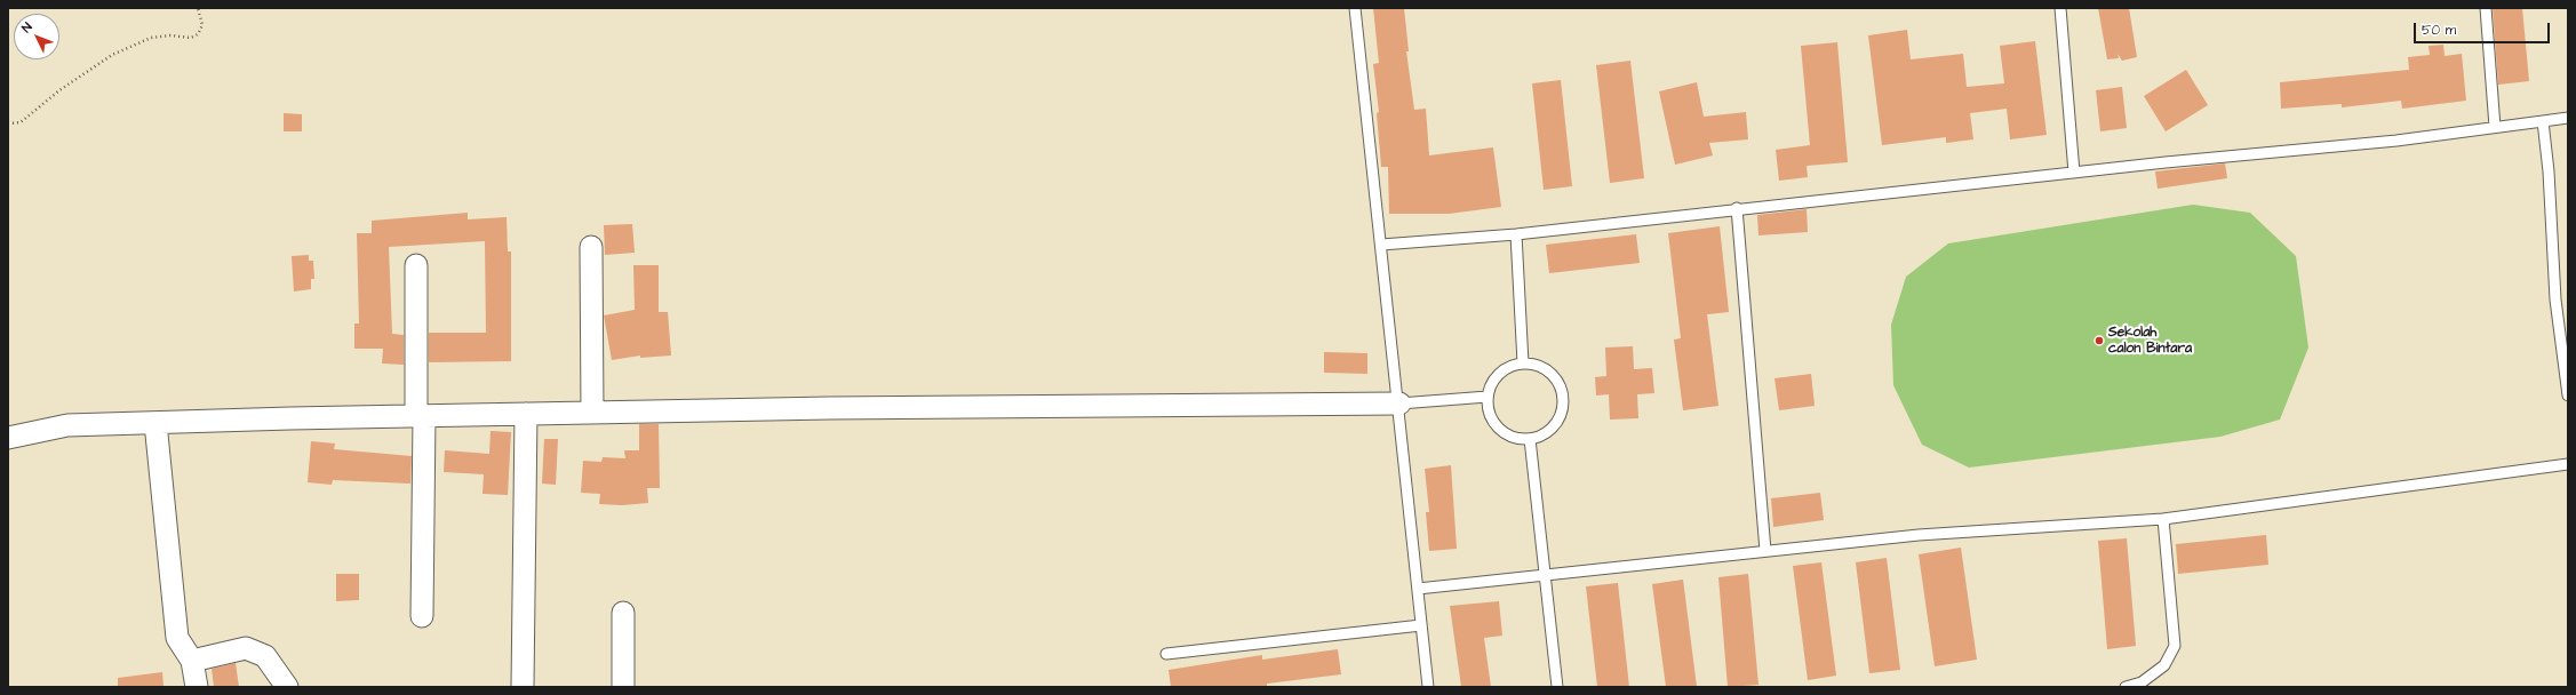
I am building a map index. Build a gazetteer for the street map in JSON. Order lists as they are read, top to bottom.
{
  "places": ["Sekolah calon Bintara"],
  "scale_bar": "50 m",
  "north": "top left"
}
